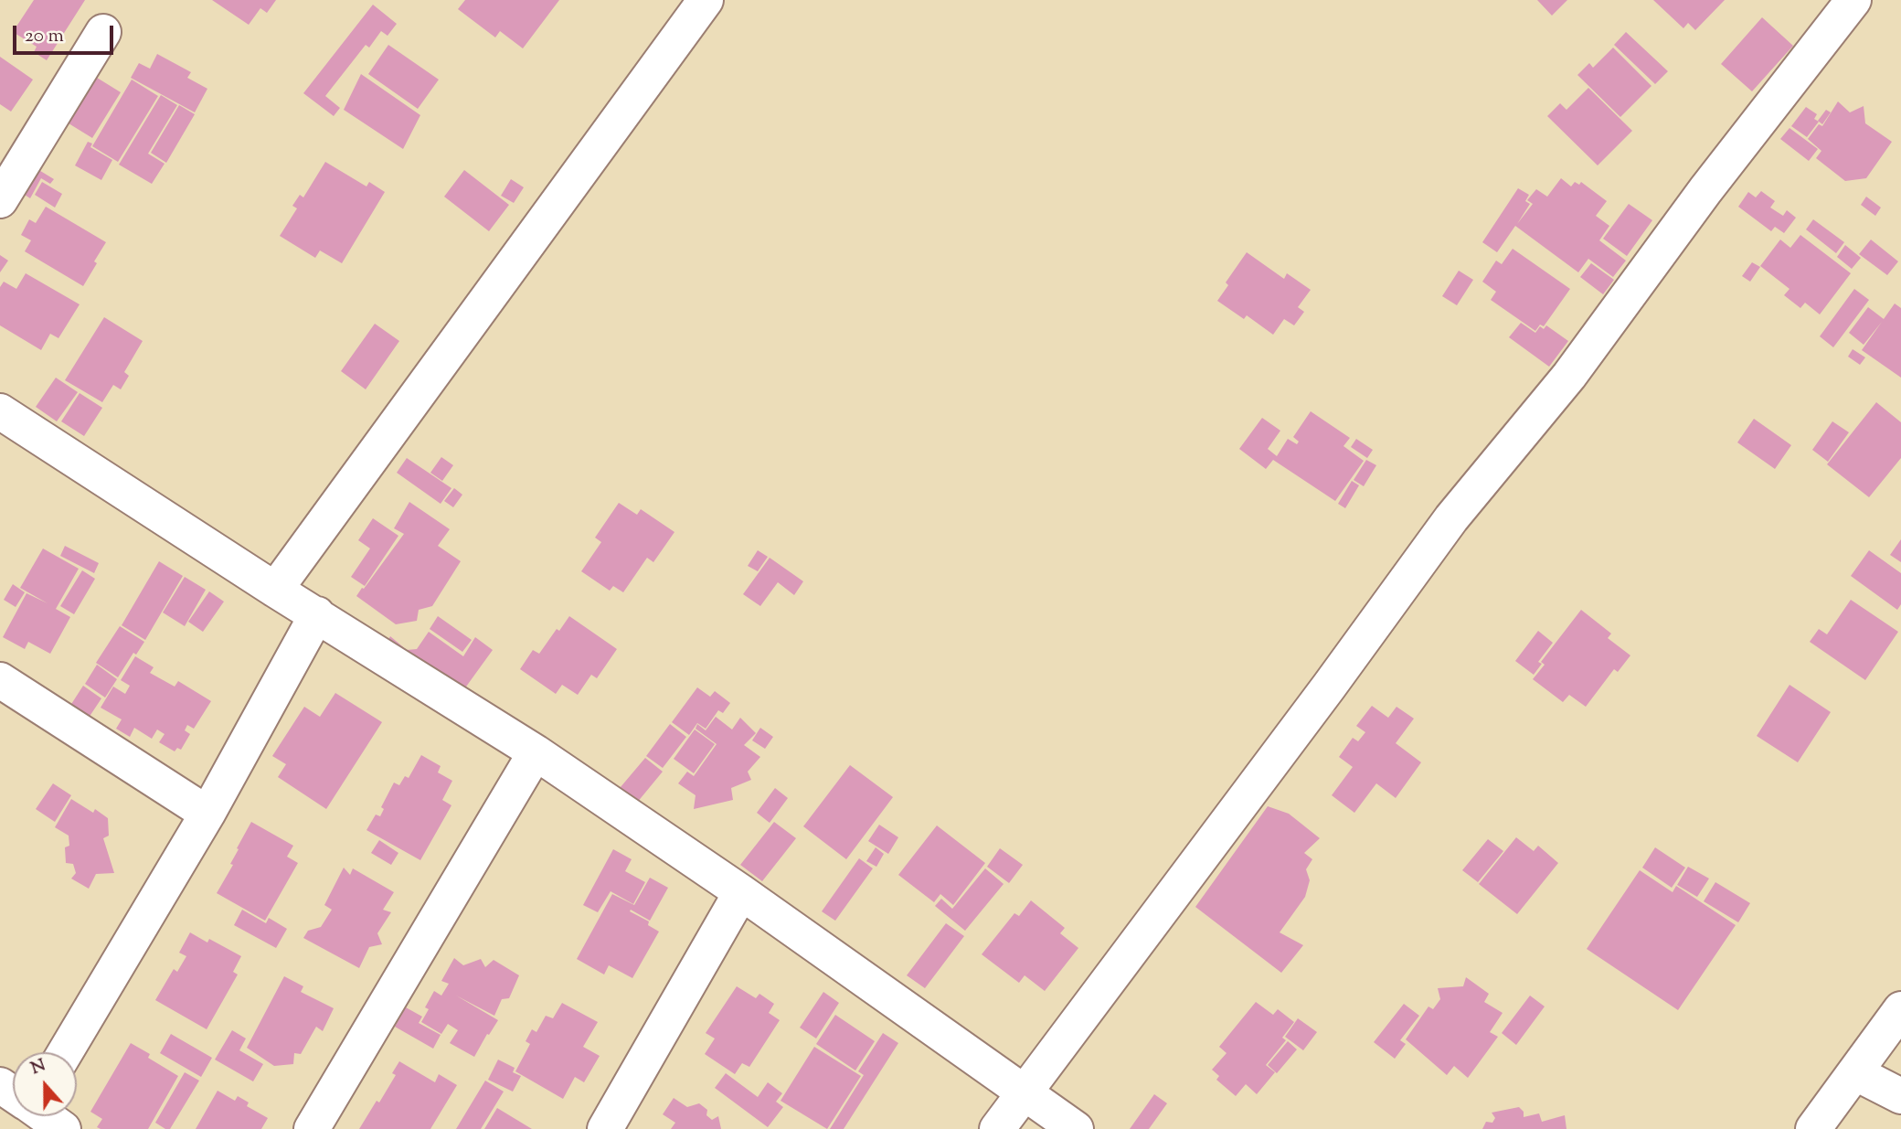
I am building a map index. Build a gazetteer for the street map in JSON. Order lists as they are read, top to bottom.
{
  "scale_bar": "20 m",
  "north": "top"
}
